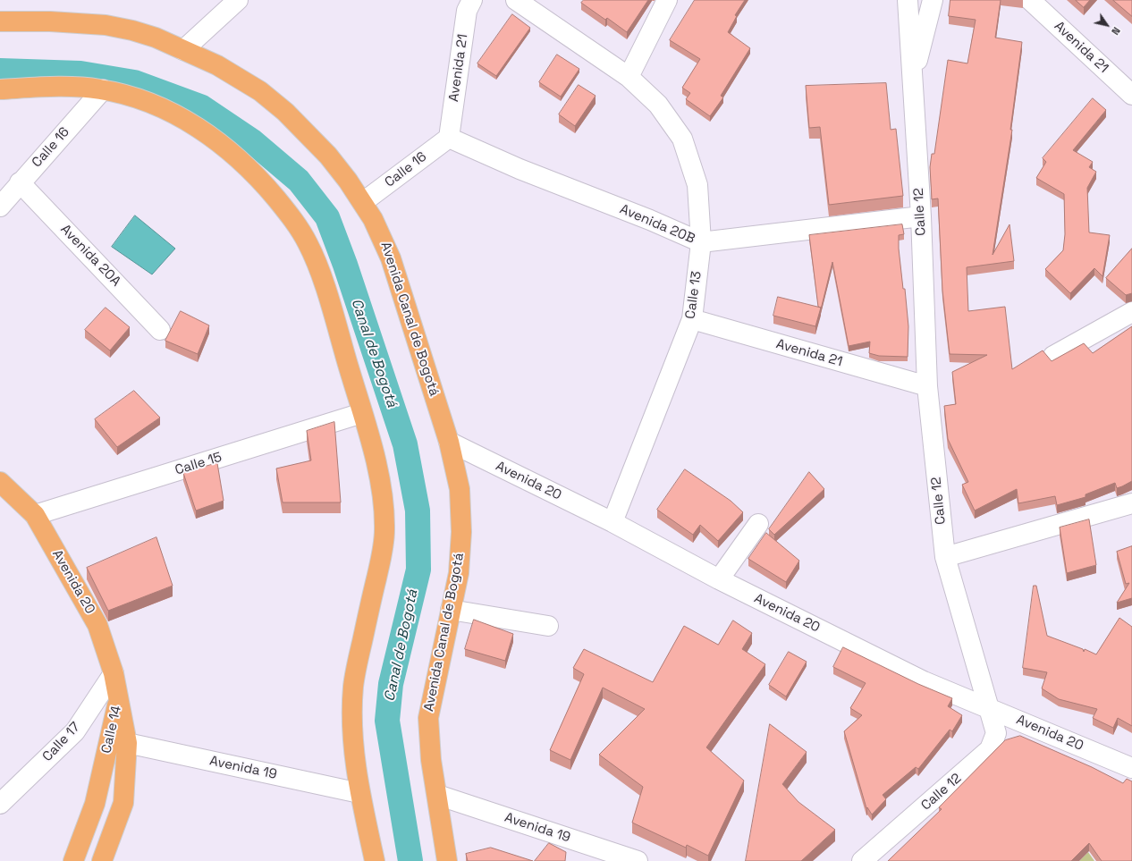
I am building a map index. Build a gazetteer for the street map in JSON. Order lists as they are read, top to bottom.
{
  "streets": {
    "main road": ["Avenida Canal de Bogotá", "Avenida 20", "Calle 14"],
    "street": [
      "Avenida 21",
      "Calle 16",
      "Calle 12",
      "Avenida 20B",
      "Avenida 20A",
      "Calle 13",
      "Calle 15",
      "Calle 17",
      "Avenida 19"
    ]
  },
  "crossings": [
    ["Avenida 21", "Calle 16"],
    ["Avenida 21", "Calle 12"],
    ["Avenida 21", "Avenida 20B"],
    ["Avenida 21", "Calle 13"],
    ["Calle 16", "Avenida 20B"],
    ["Calle 16", "Avenida 20A"],
    ["Calle 16", "Avenida Canal de Bogotá"],
    ["Calle 12", "Avenida 20B"],
    ["Calle 12", "Avenida 20"],
    ["Avenida 20B", "Calle 13"],
    ["Calle 13", "Avenida 20"],
    ["Avenida Canal de Bogotá", "Avenida 20"],
    ["Avenida Canal de Bogotá", "Avenida 19"],
    ["Calle 15", "Avenida 20"],
    ["Avenida 20", "Calle 14"],
    ["Avenida 20", "Calle 17"],
    ["Calle 14", "Avenida 19"]
  ],
  "water": ["Canal de Bogotá"],
  "north": "bottom right"
}
